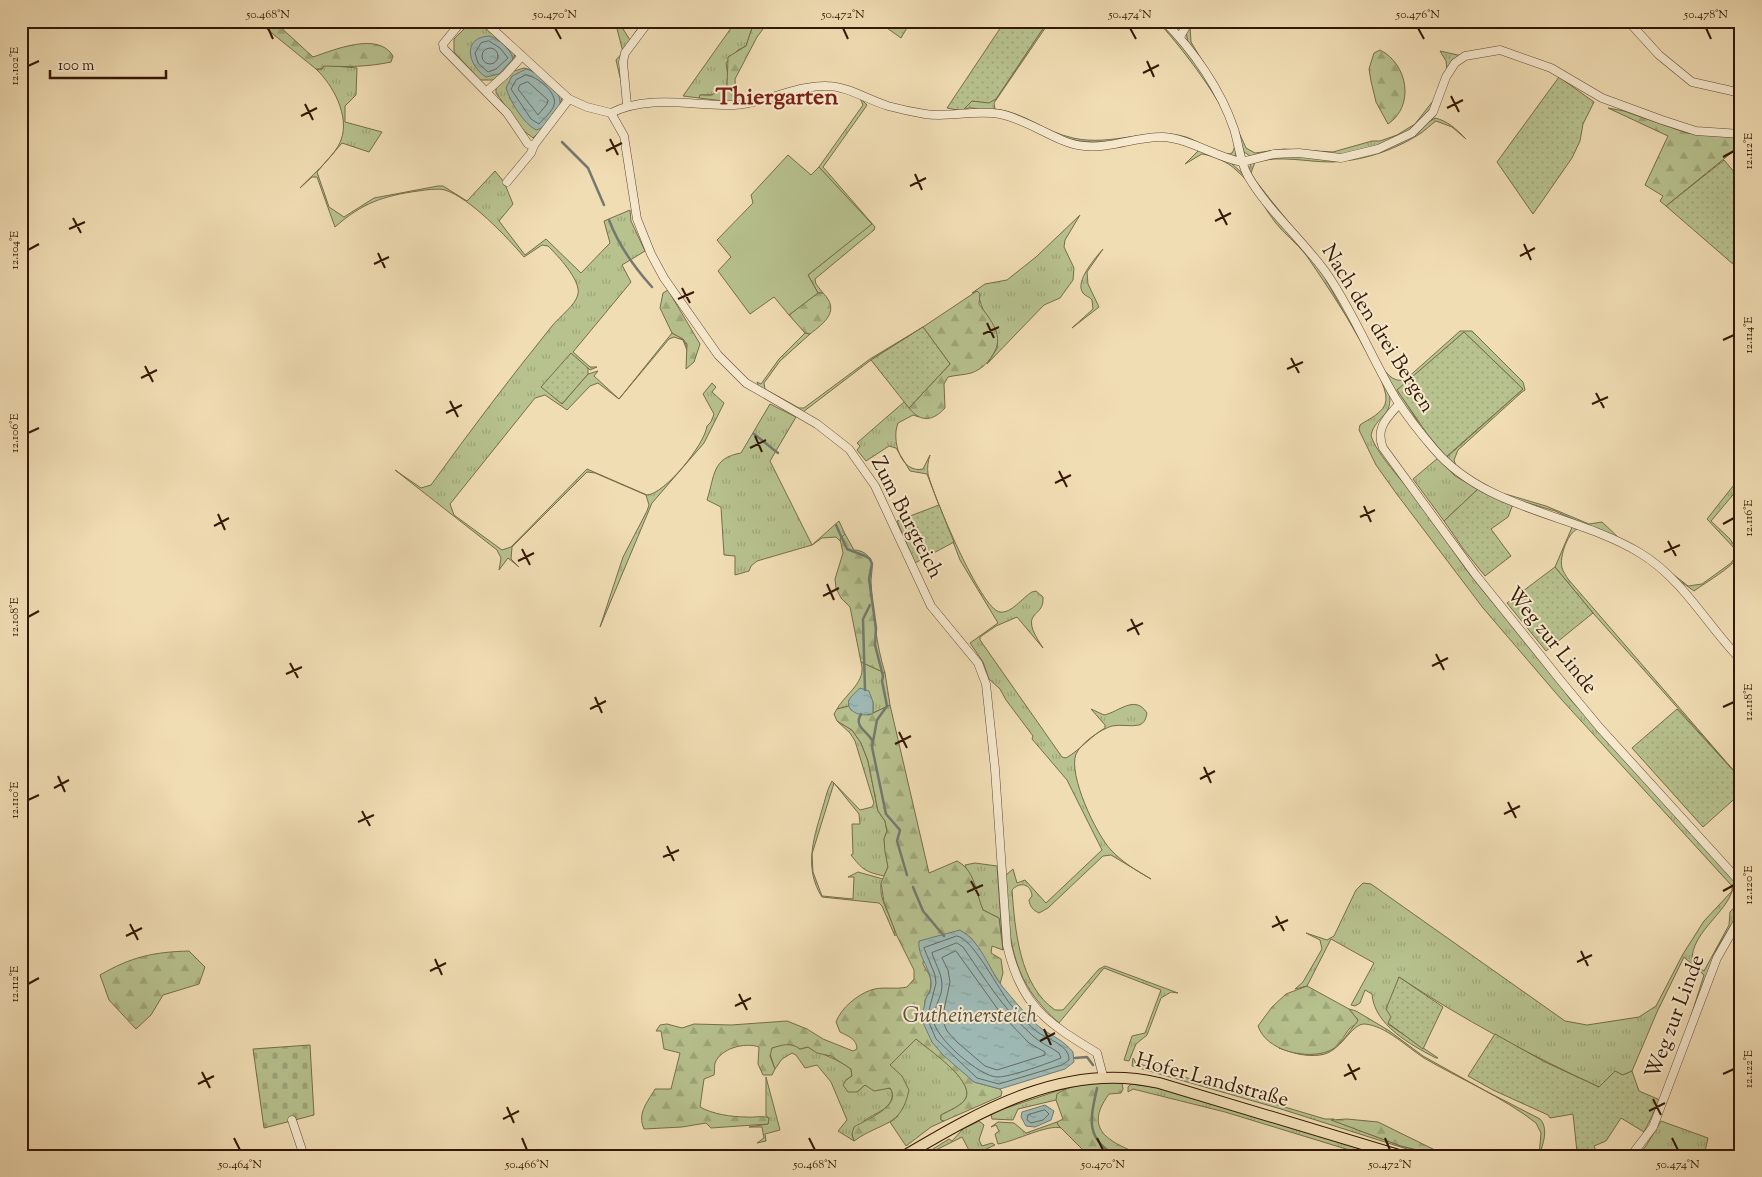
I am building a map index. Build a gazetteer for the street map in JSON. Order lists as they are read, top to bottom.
{
  "streets": {
    "main road": ["Hofer Landstraße"],
    "street": ["Nach den drei Bergen", "Zum Burgteich", "Weg zur Linde"]
  },
  "crossings": [
    ["Nach den drei Bergen", "Weg zur Linde"],
    ["Zum Burgteich", "Hofer Landstraße"]
  ],
  "districts": ["Thiergarten"],
  "water": ["Gutheinersteich"],
  "scale_bar": "100 m",
  "coordinates": [
    "50.468°N",
    "50.470°N",
    "50.472°N",
    "50.474°N",
    "50.476°N",
    "50.478°N",
    "12.102°E",
    "12.112°E",
    "12.104°E",
    "12.114°E",
    "12.106°E",
    "12.116°E",
    "12.108°E",
    "12.118°E",
    "12.110°E",
    "12.120°E",
    "12.122°E",
    "50.464°N",
    "50.466°N"
  ]
}
